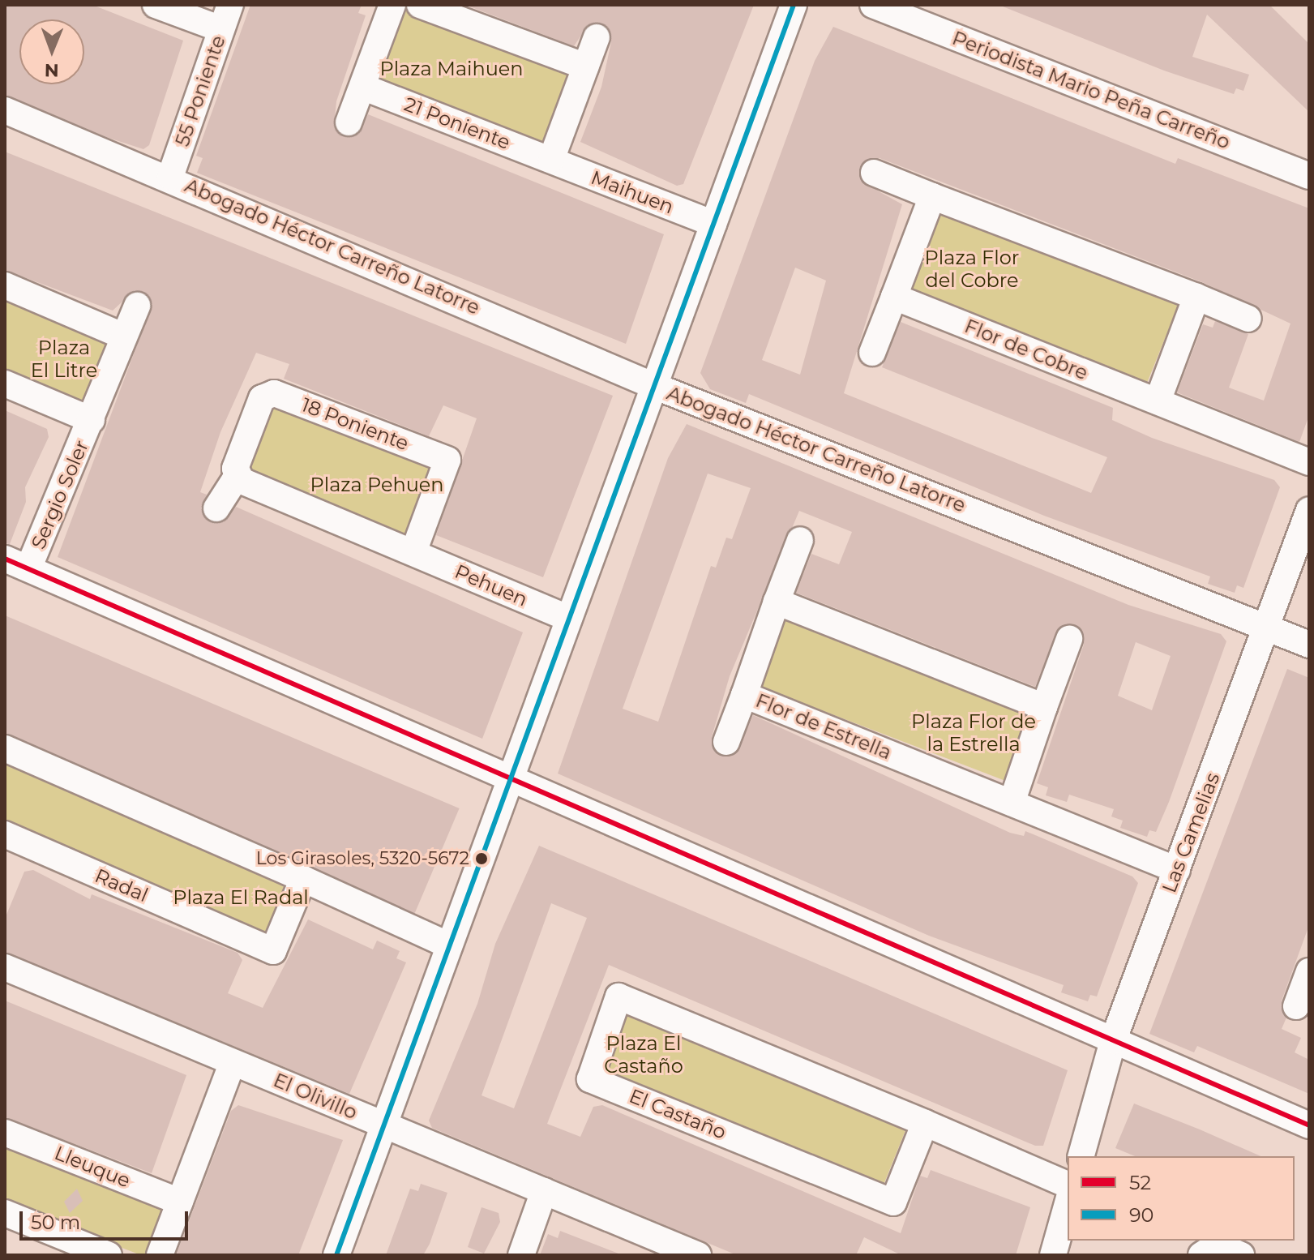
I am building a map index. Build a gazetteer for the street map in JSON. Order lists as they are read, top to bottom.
{
  "streets": {
    "street": [
      "Periodista Mario Peña Carreño",
      "55 Poniente",
      "21 Poniente",
      "Maihuen",
      "Abogado Héctor Carreño Latorre",
      "Flor de Cobre",
      "18 Poniente",
      "Sergio Soler",
      "Pehuen",
      "Flor de Estrella",
      "Las Camelias",
      "Radal",
      "El Olivillo",
      "El Castaño",
      "Lleuque"
    ]
  },
  "crossings": [
    ["55 Poniente", "Abogado Héctor Carreño Latorre"],
    ["21 Poniente", "Maihuen"],
    ["Abogado Héctor Carreño Latorre", "Las Camelias"],
    ["18 Poniente", "Pehuen"],
    ["Flor de Estrella", "Las Camelias"]
  ],
  "parks": [
    "Plaza Maihuen",
    "Plaza Flor del Cobre",
    "Plaza El Litre",
    "Plaza Pehuen",
    "Plaza Flor de la Estrella",
    "Plaza El Radal",
    "Plaza El Castaño"
  ],
  "places": ["Los Girasoles, 5320-5672"],
  "lines": ["transit line 90", "transit line 52"],
  "legend": ["52", "90"],
  "scale_bar": "50 m",
  "north": "bottom"
}
